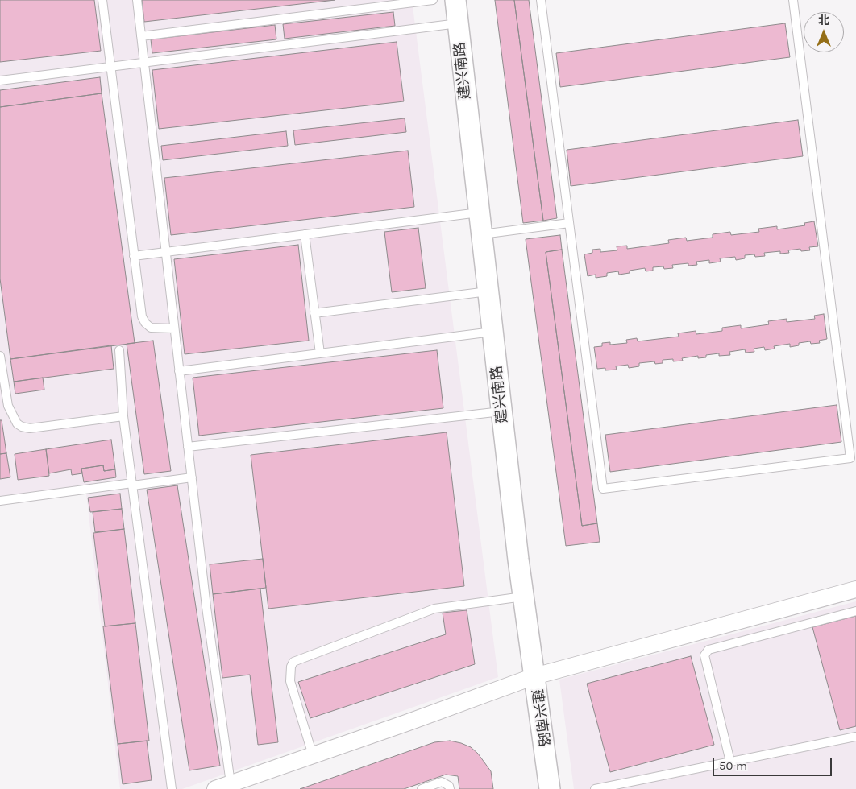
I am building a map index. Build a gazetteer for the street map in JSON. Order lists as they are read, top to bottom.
{
  "streets": {
    "street": ["建兴南路"]
  },
  "scale_bar": "50 m",
  "north": "top"
}
